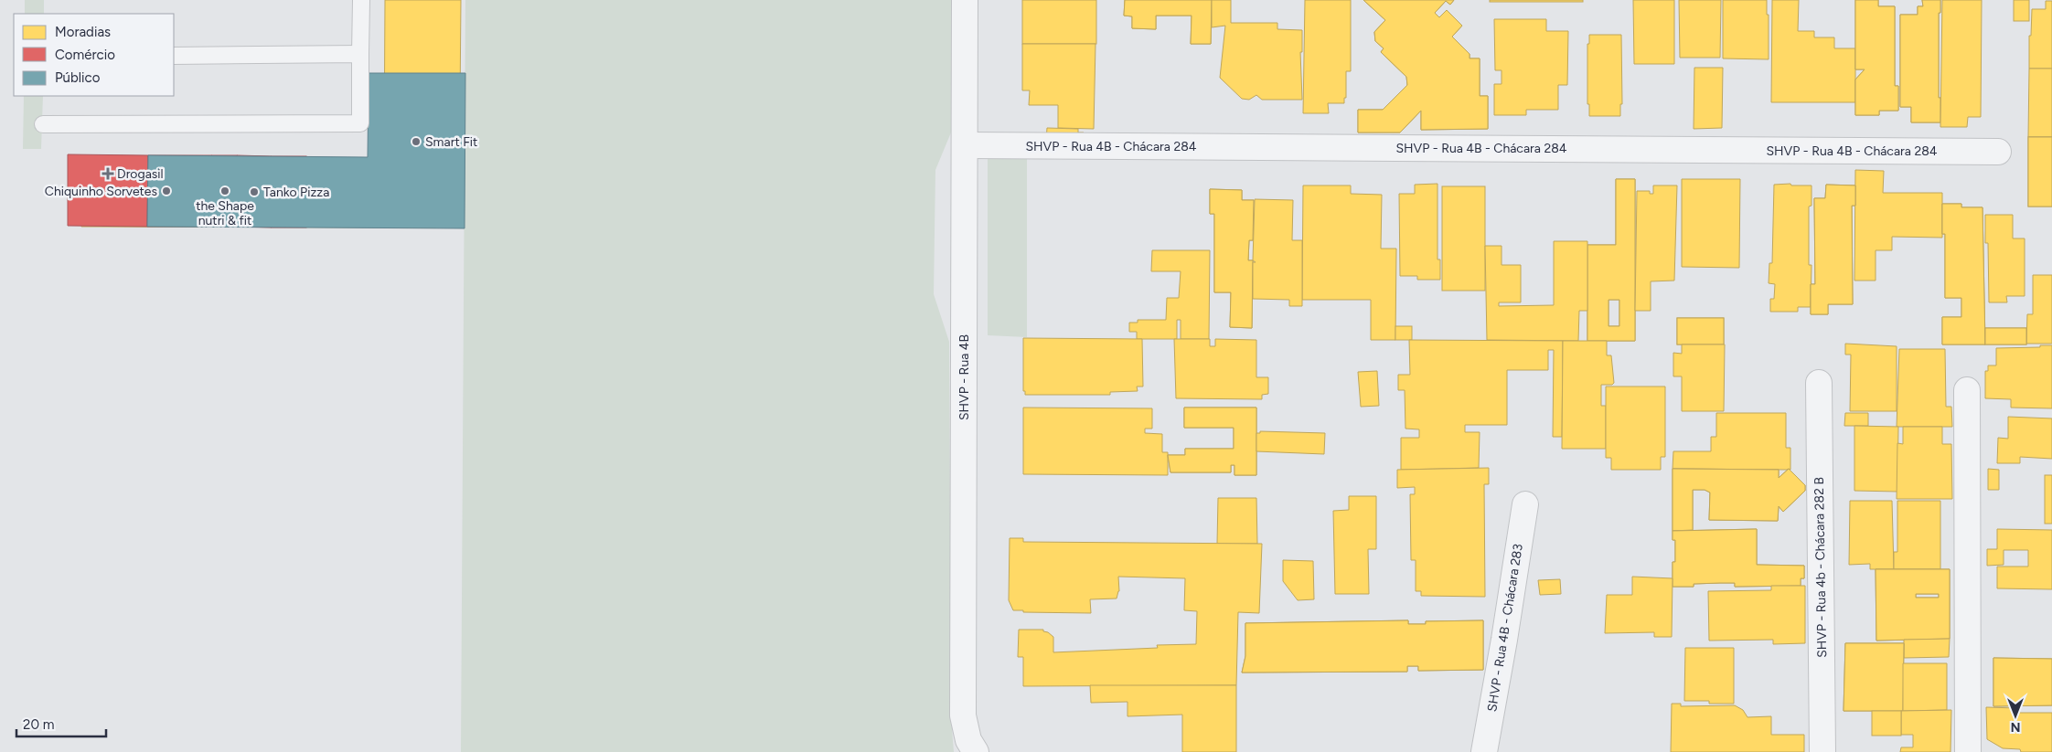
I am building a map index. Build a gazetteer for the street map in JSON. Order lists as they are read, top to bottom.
{
  "streets": {
    "street": [
      "SHVP - Rua 4B - Chácara 284",
      "SHVP - Rua 4B",
      "SHVP - Rua 4b - Chácara 282 B",
      "SHVP - Rua 4B - Chácara 283"
    ]
  },
  "crossings": [
    ["SHVP - Rua 4B - Chácara 284", "SHVP - Rua 4B"]
  ],
  "places": {
    "other": [
      "Smart Fit",
      "Chiquinho Sorvetes",
      "the Shape nutri & fit",
      "Tanko Pizza"
    ],
    "health": ["Drogasil"]
  },
  "legend": ["Moradias", "Comércio", "Público"],
  "scale_bar": "20 m",
  "north": "bottom"
}
